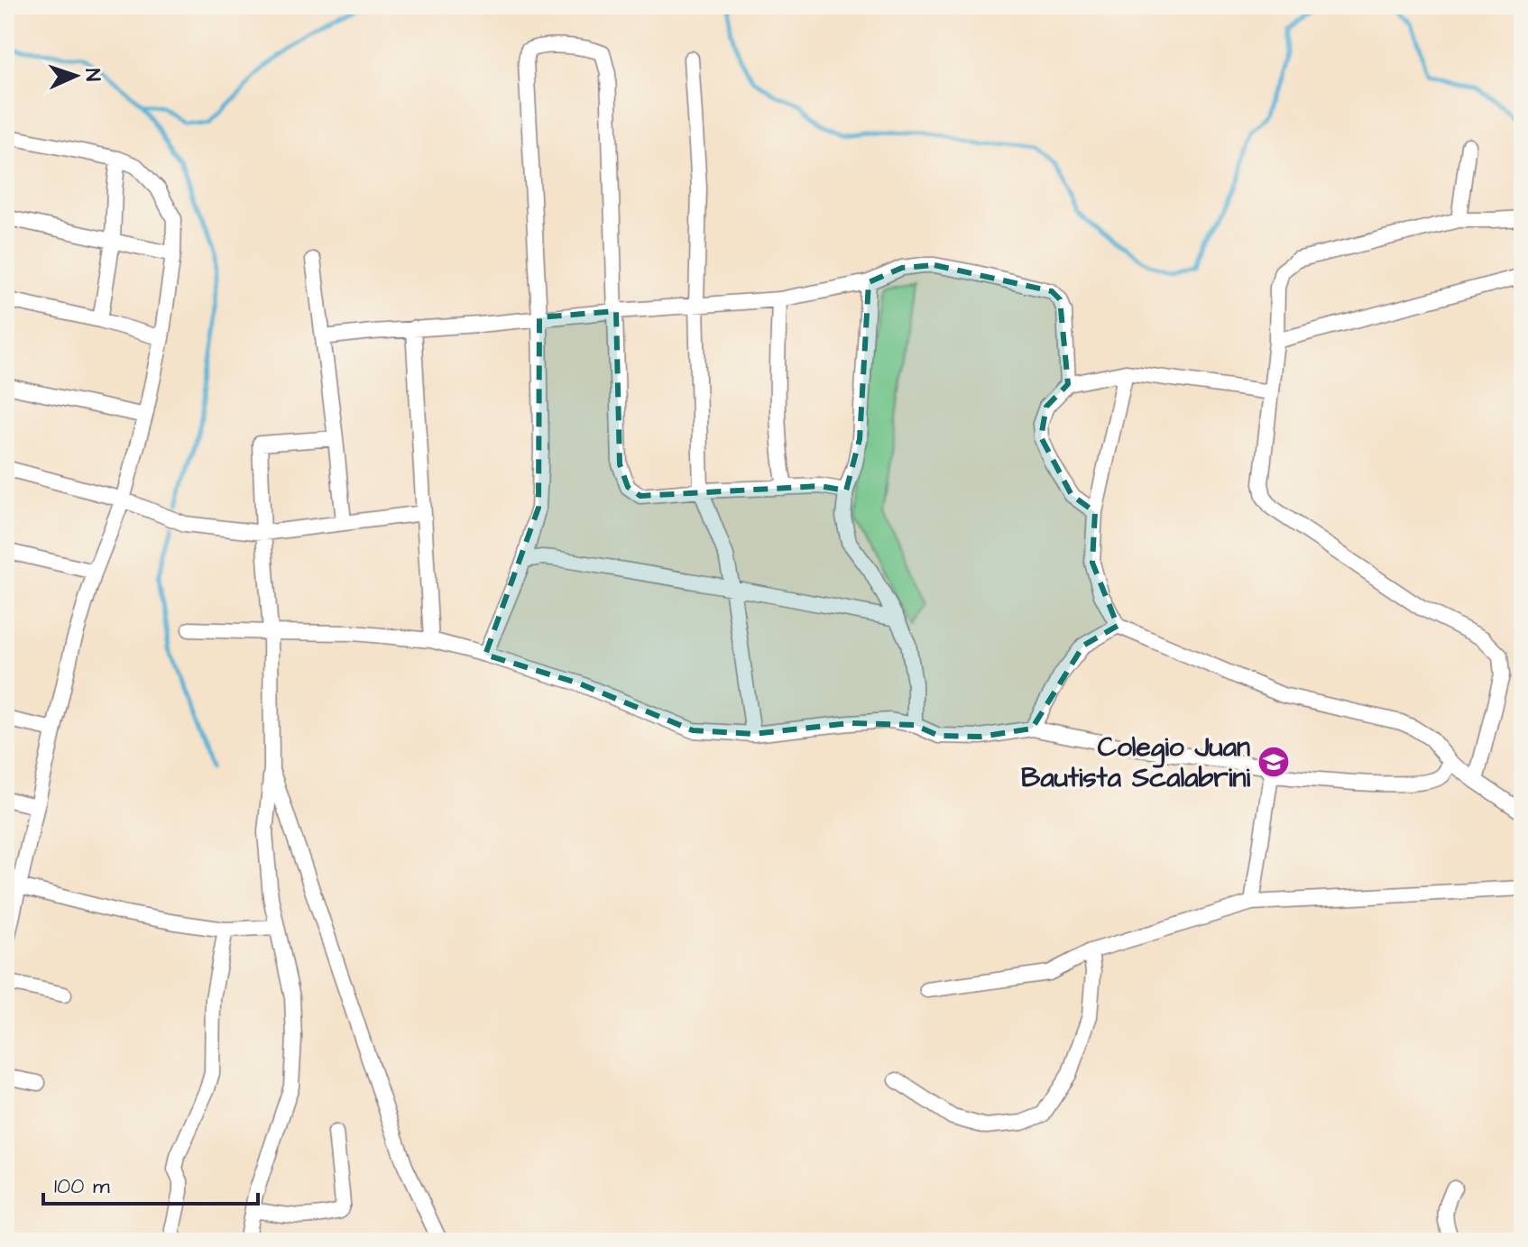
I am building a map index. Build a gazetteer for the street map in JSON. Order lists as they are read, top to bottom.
{
  "places": {
    "school or university": ["Colegio Juan Bautista Scalabrini"]
  },
  "scale_bar": "100 m",
  "north": "right"
}
